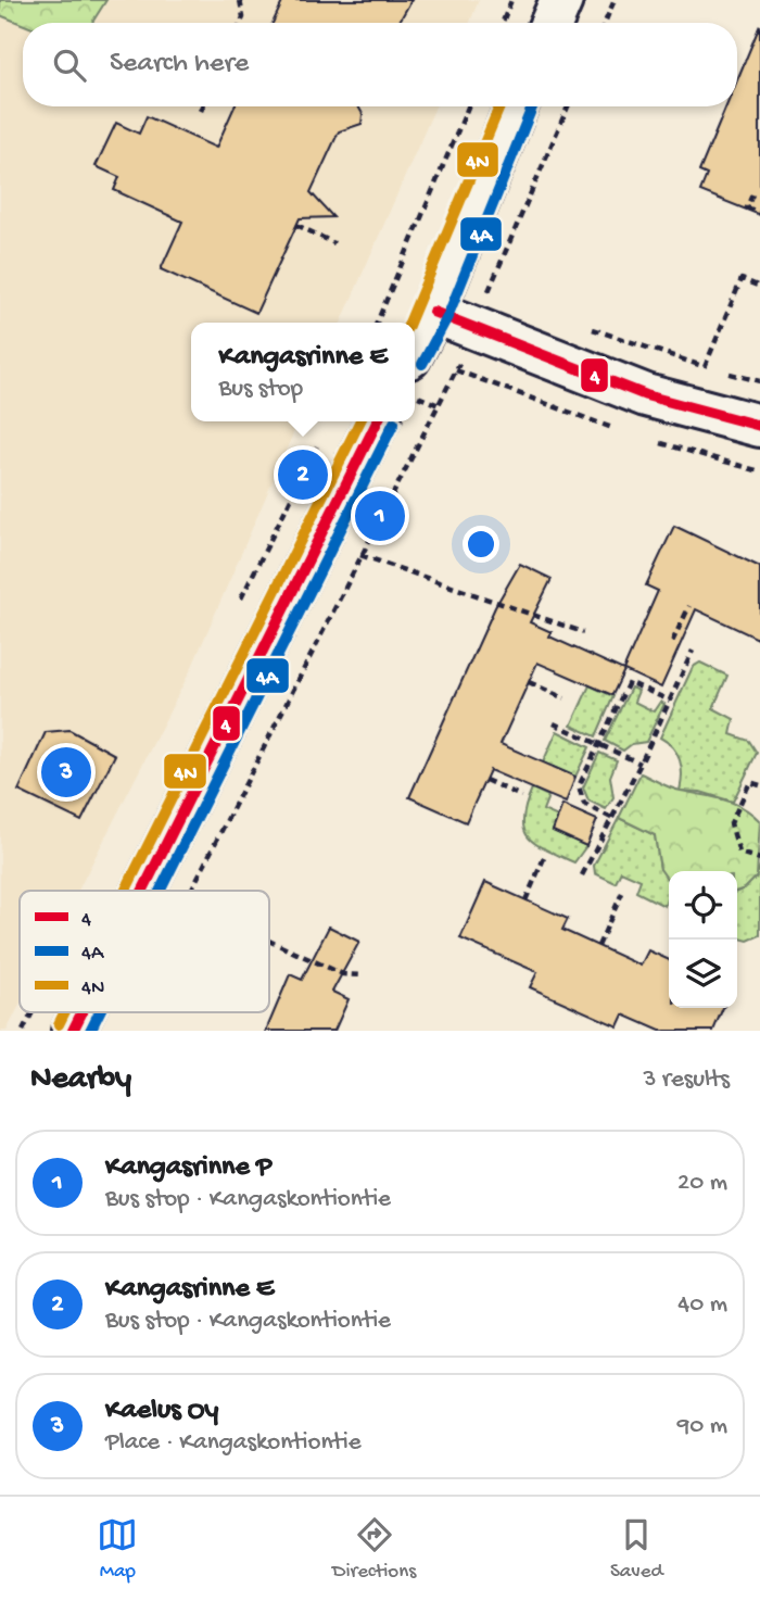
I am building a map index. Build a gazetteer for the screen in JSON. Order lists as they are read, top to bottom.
{
  "lines": ["transit line 4A", "transit line 4N", "transit line 4"],
  "legend": ["4", "4A", "4N"],
  "page": {
    "search": "Search here",
    "popup": ["Kangasrinne E", "Bus stop"],
    "pins": ["2", "1", "3"],
    "heading": ["Nearby", "3 results"],
    "list": [
      {
        "mark": "1",
        "name": "Kangasrinne P",
        "note": "Bus stop · Kangaskontiontie",
        "value": "20 m"
      },
      {
        "mark": "2",
        "name": "Kangasrinne E",
        "note": "Bus stop · Kangaskontiontie",
        "value": "40 m"
      },
      {
        "mark": "3",
        "name": "Kaelus Oy",
        "note": "Place · Kangaskontiontie",
        "value": "90 m"
      }
    ],
    "nav": ["Map", "Directions", "Saved"]
  }
}
